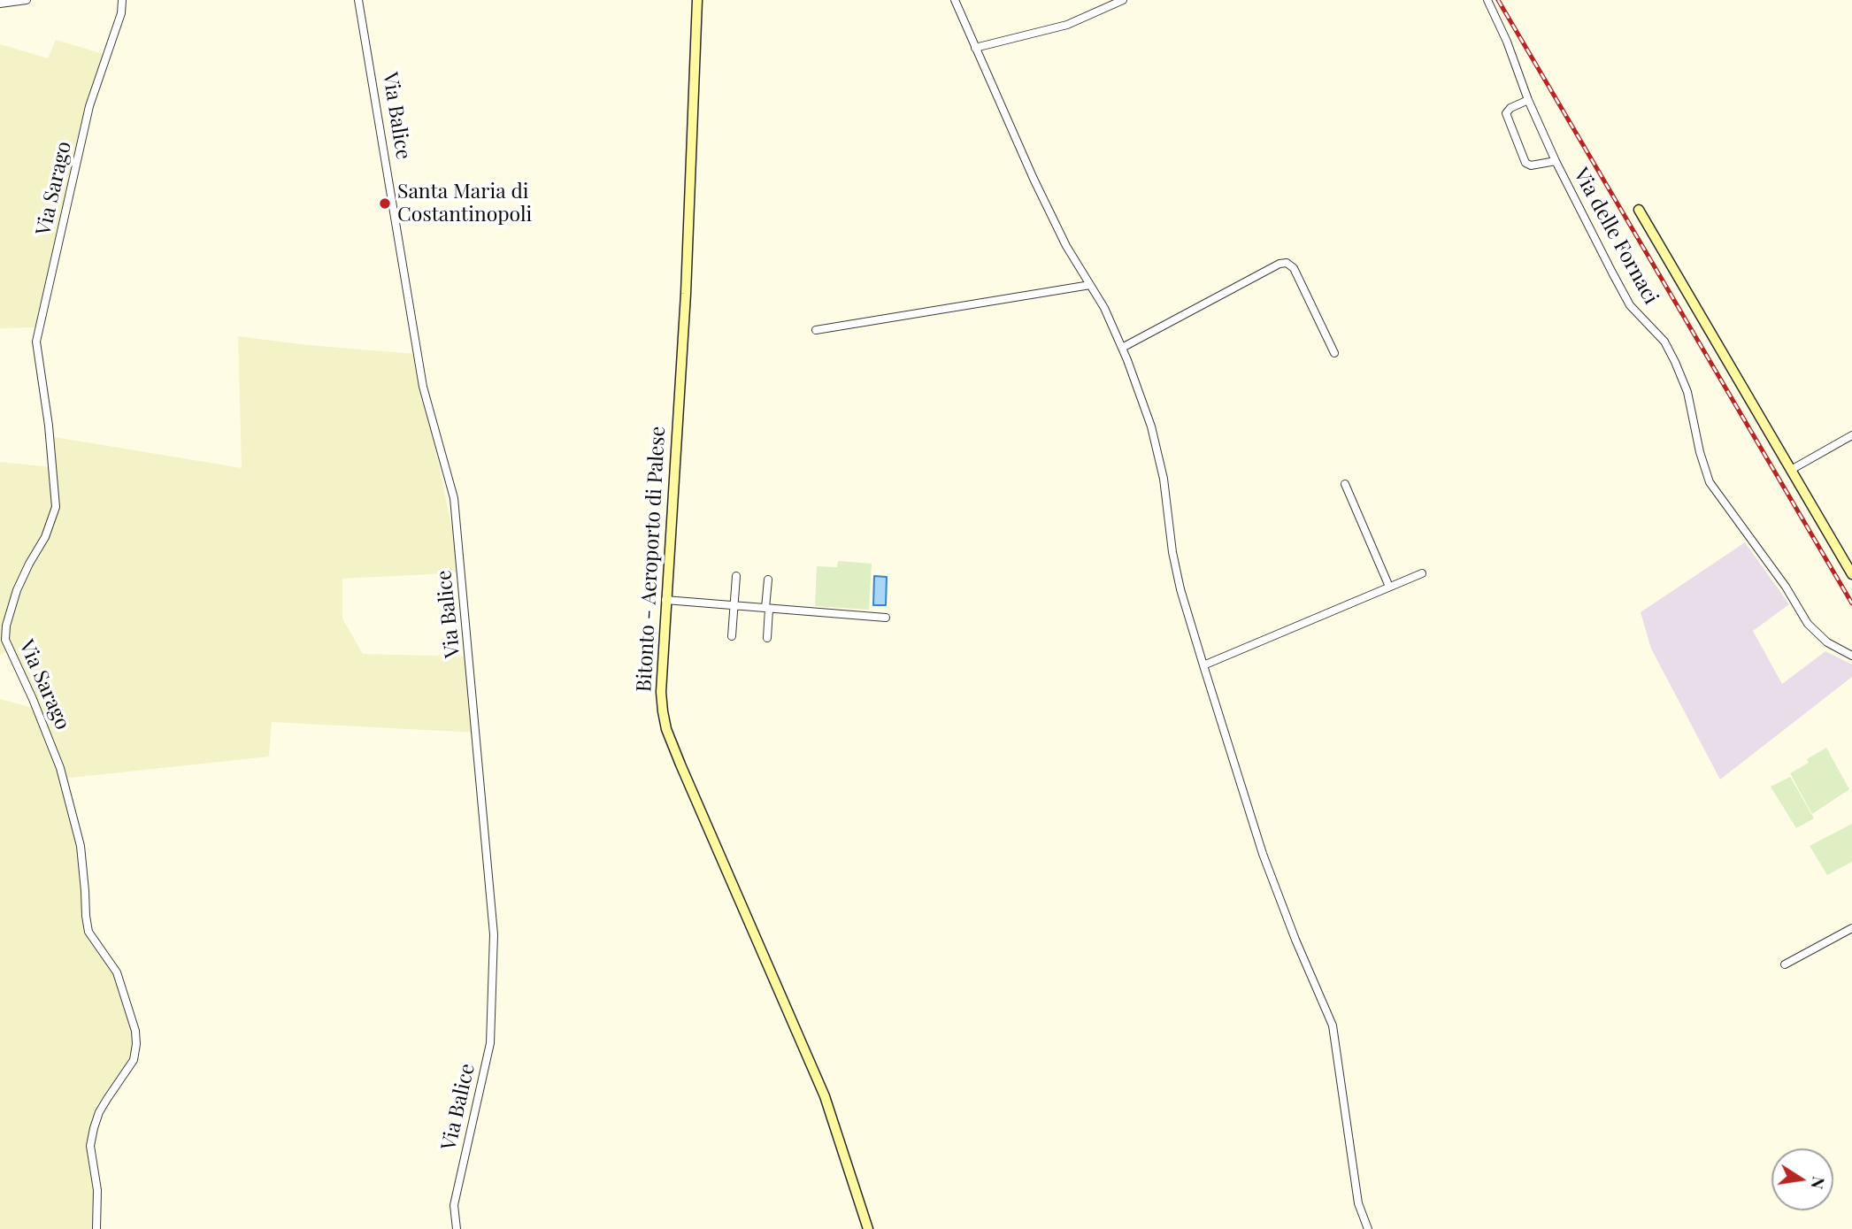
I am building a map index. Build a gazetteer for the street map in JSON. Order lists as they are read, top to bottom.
{
  "streets": {
    "main road": ["Bitonto - Aeroporto di Palese"],
    "street": ["Via Balice", "Via Sarago", "Via delle Fornaci"]
  },
  "places": ["Santa Maria di Costantinopoli"],
  "north": "right"
}
